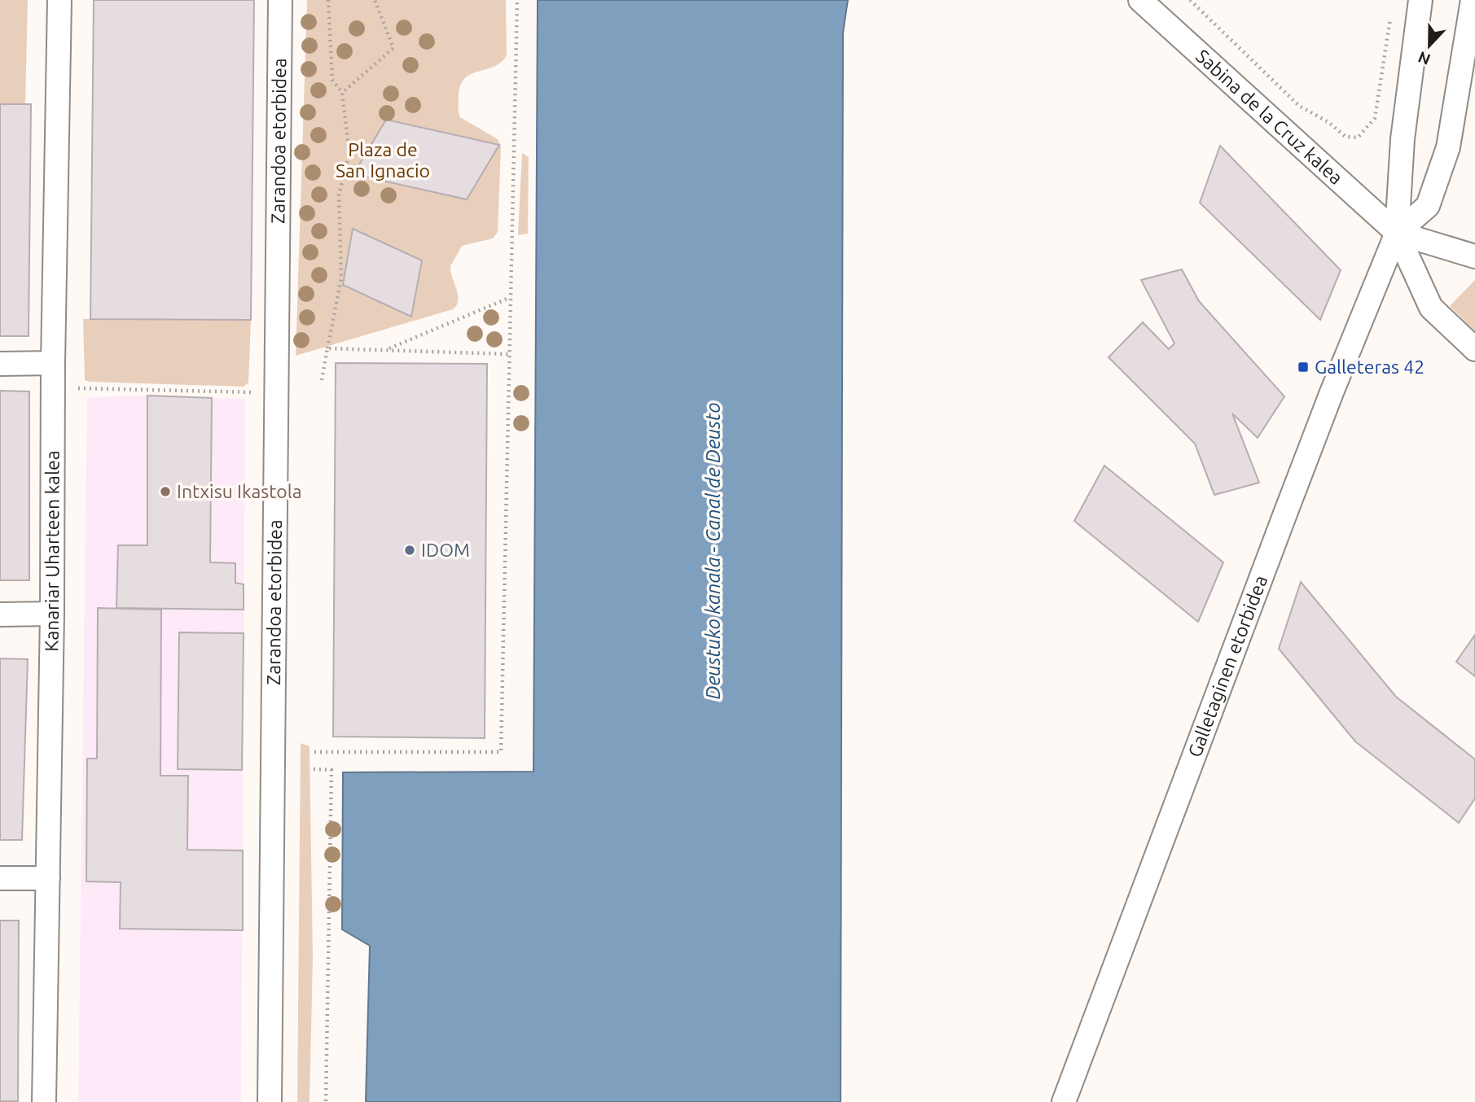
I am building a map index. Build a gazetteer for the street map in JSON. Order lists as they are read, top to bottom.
{
  "streets": {
    "street": [
      "Sabina de la Cruz kalea",
      "Zarandoa etorbidea",
      "Kanariar Uharteen kalea",
      "Galletaginen etorbidea"
    ]
  },
  "crossings": [
    ["Sabina de la Cruz kalea", "Galletaginen etorbidea"]
  ],
  "water": ["Deustuko kanala - Canal de Deusto"],
  "parks": ["Plaza de San Ignacio"],
  "places": {
    "transit": ["Galleteras 42"],
    "other": ["Intxisu Ikastola", "IDOM"]
  },
  "north": "bottom"
}
